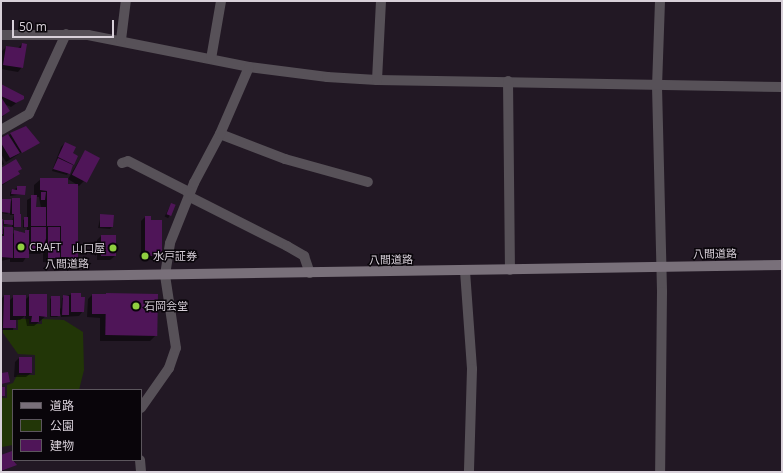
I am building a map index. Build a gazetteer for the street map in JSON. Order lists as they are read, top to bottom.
{
  "streets": {
    "main road": ["八間道路"]
  },
  "places": [
    "CRAFT",
    "山口屋",
    "水戸証券",
    "石岡会堂"
  ],
  "legend": ["道路", "公園", "建物"],
  "scale_bar": "50 m"
}
